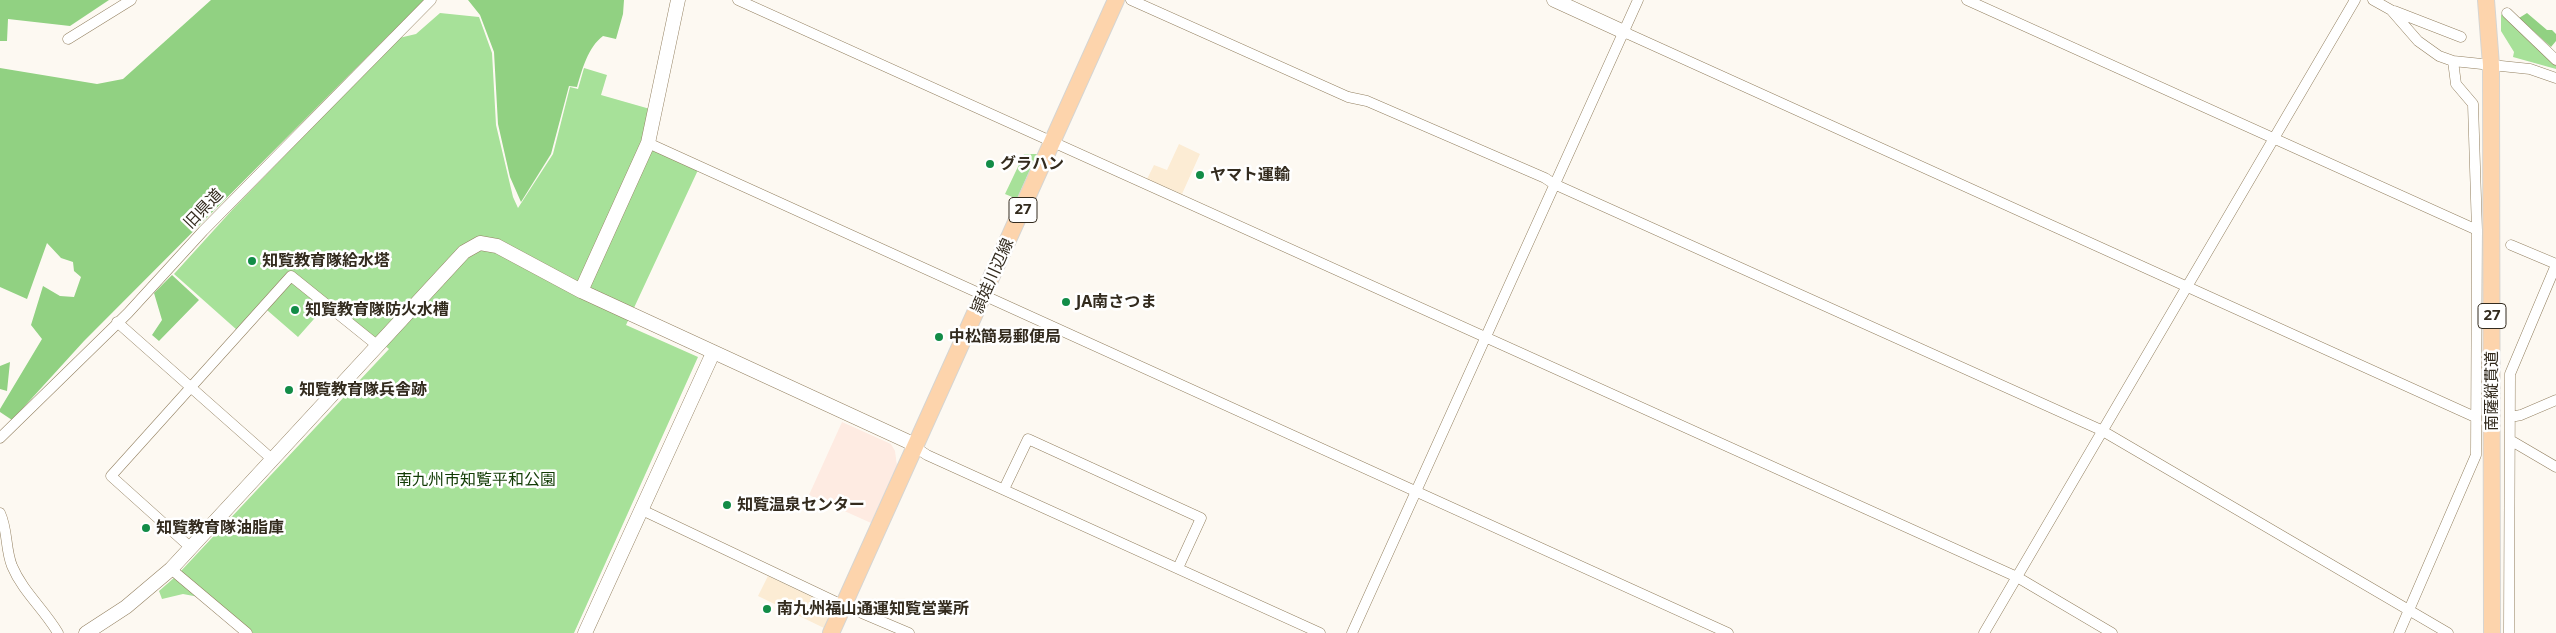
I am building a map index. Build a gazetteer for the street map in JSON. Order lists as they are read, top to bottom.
{
  "streets": {
    "main road": ["27", "頴娃川辺線", "南薩縦貫道"],
    "street": ["旧県道"]
  },
  "parks": ["南九州市知覧平和公園"],
  "places": [
    "グラハン",
    "ヤマト運輸",
    "知覧教育隊給水塔",
    "JA南さつま",
    "知覧教育隊防火水槽",
    "中松簡易郵便局",
    "知覧教育隊兵舎跡",
    "知覧温泉センター",
    "知覧教育隊油脂庫",
    "南九州福山通運知覧営業所"
  ]
}
